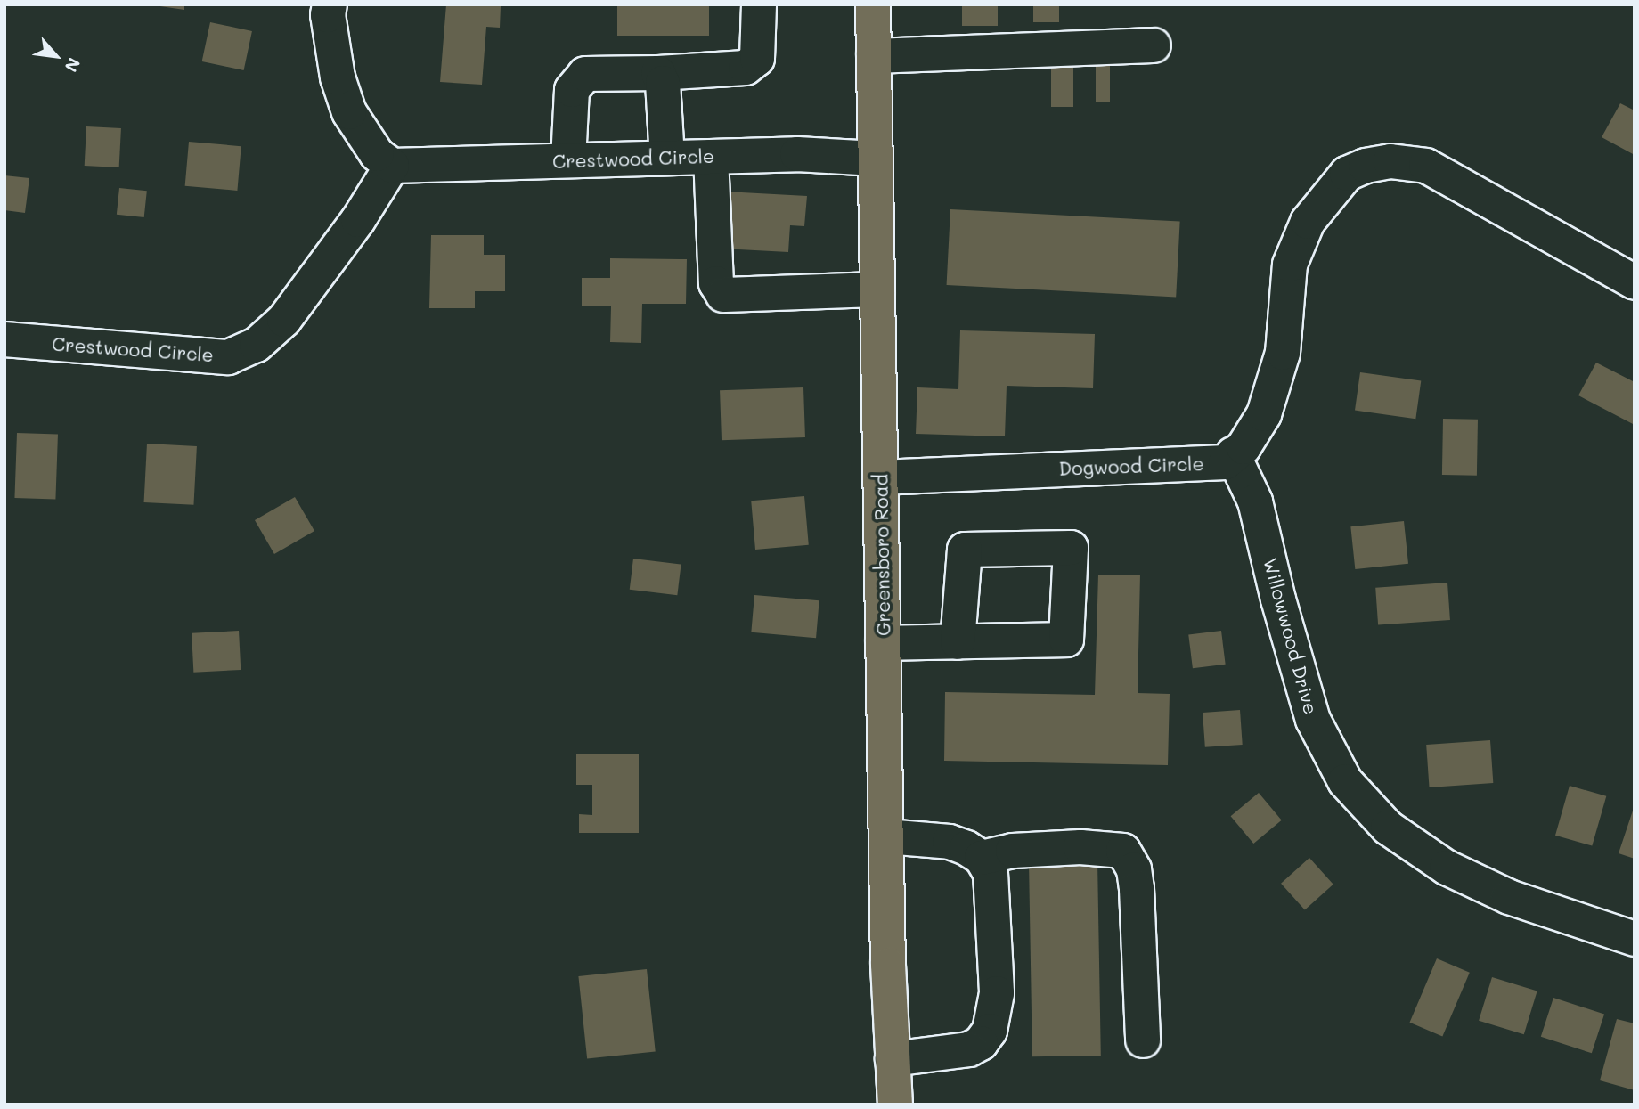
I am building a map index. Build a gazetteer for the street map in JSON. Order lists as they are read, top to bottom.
{
  "streets": {
    "main road": ["Greensboro Road"],
    "street": ["Crestwood Circle", "Dogwood Circle", "Willowwood Drive"]
  },
  "crossings": [
    ["Crestwood Circle", "Greensboro Road"],
    ["Dogwood Circle", "Greensboro Road"],
    ["Dogwood Circle", "Willowwood Drive"]
  ],
  "north": "bottom right"
}
